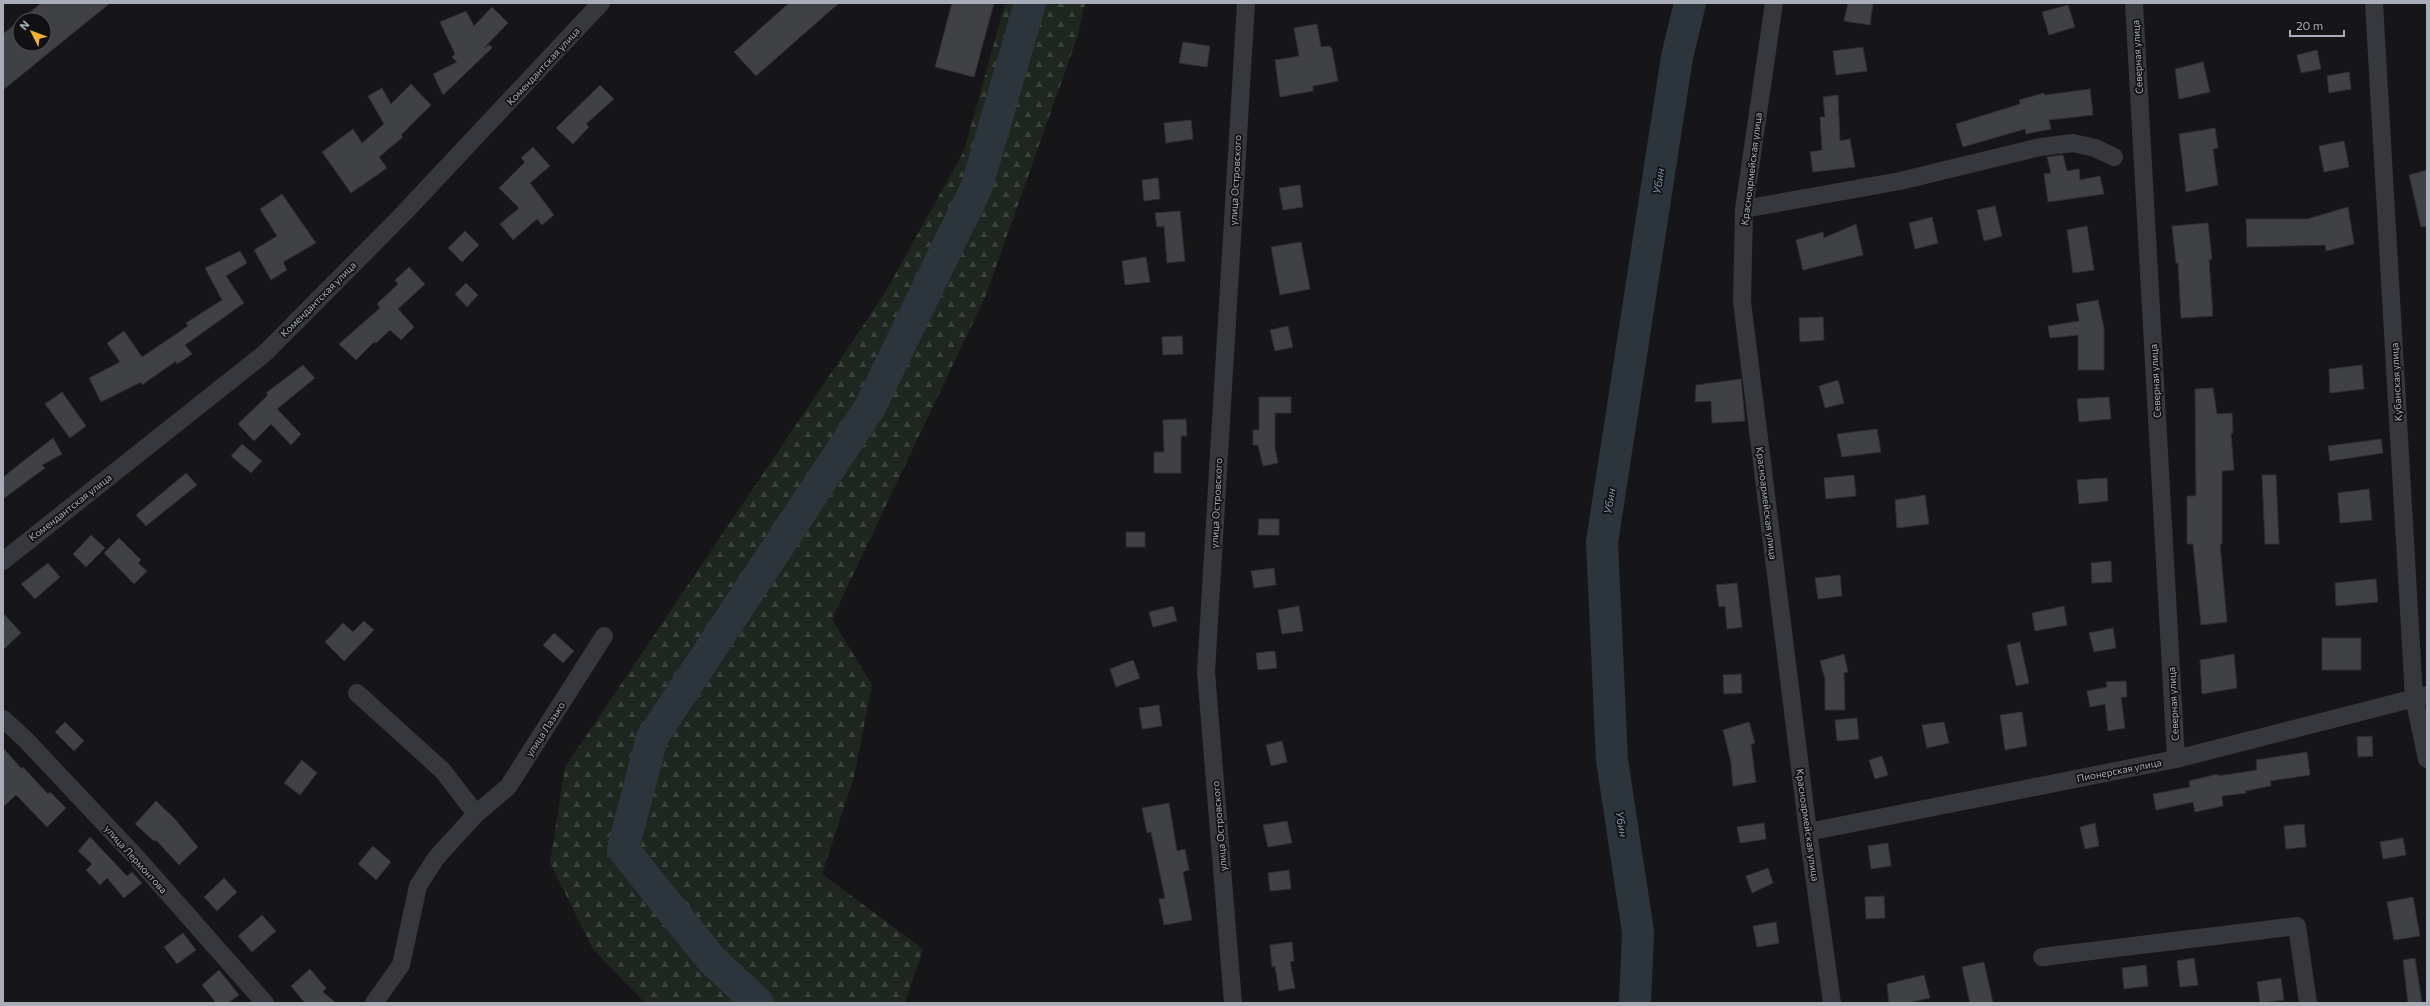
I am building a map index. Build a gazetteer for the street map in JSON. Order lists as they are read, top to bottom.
{
  "streets": {
    "street": [
      "Северная улица",
      "Комендантская улица",
      "Красноармейская улица",
      "улица Островского",
      "Кубанская улица",
      "улица Лазько",
      "Пионерская улица",
      "улица Лермонтова"
    ]
  },
  "crossings": [
    ["Северная улица", "Пионерская улица"],
    ["Красноармейская улица", "Пионерская улица"],
    ["Кубанская улица", "Пионерская улица"]
  ],
  "water": ["Убин"],
  "scale_bar": "20 m",
  "north": "top left"
}
